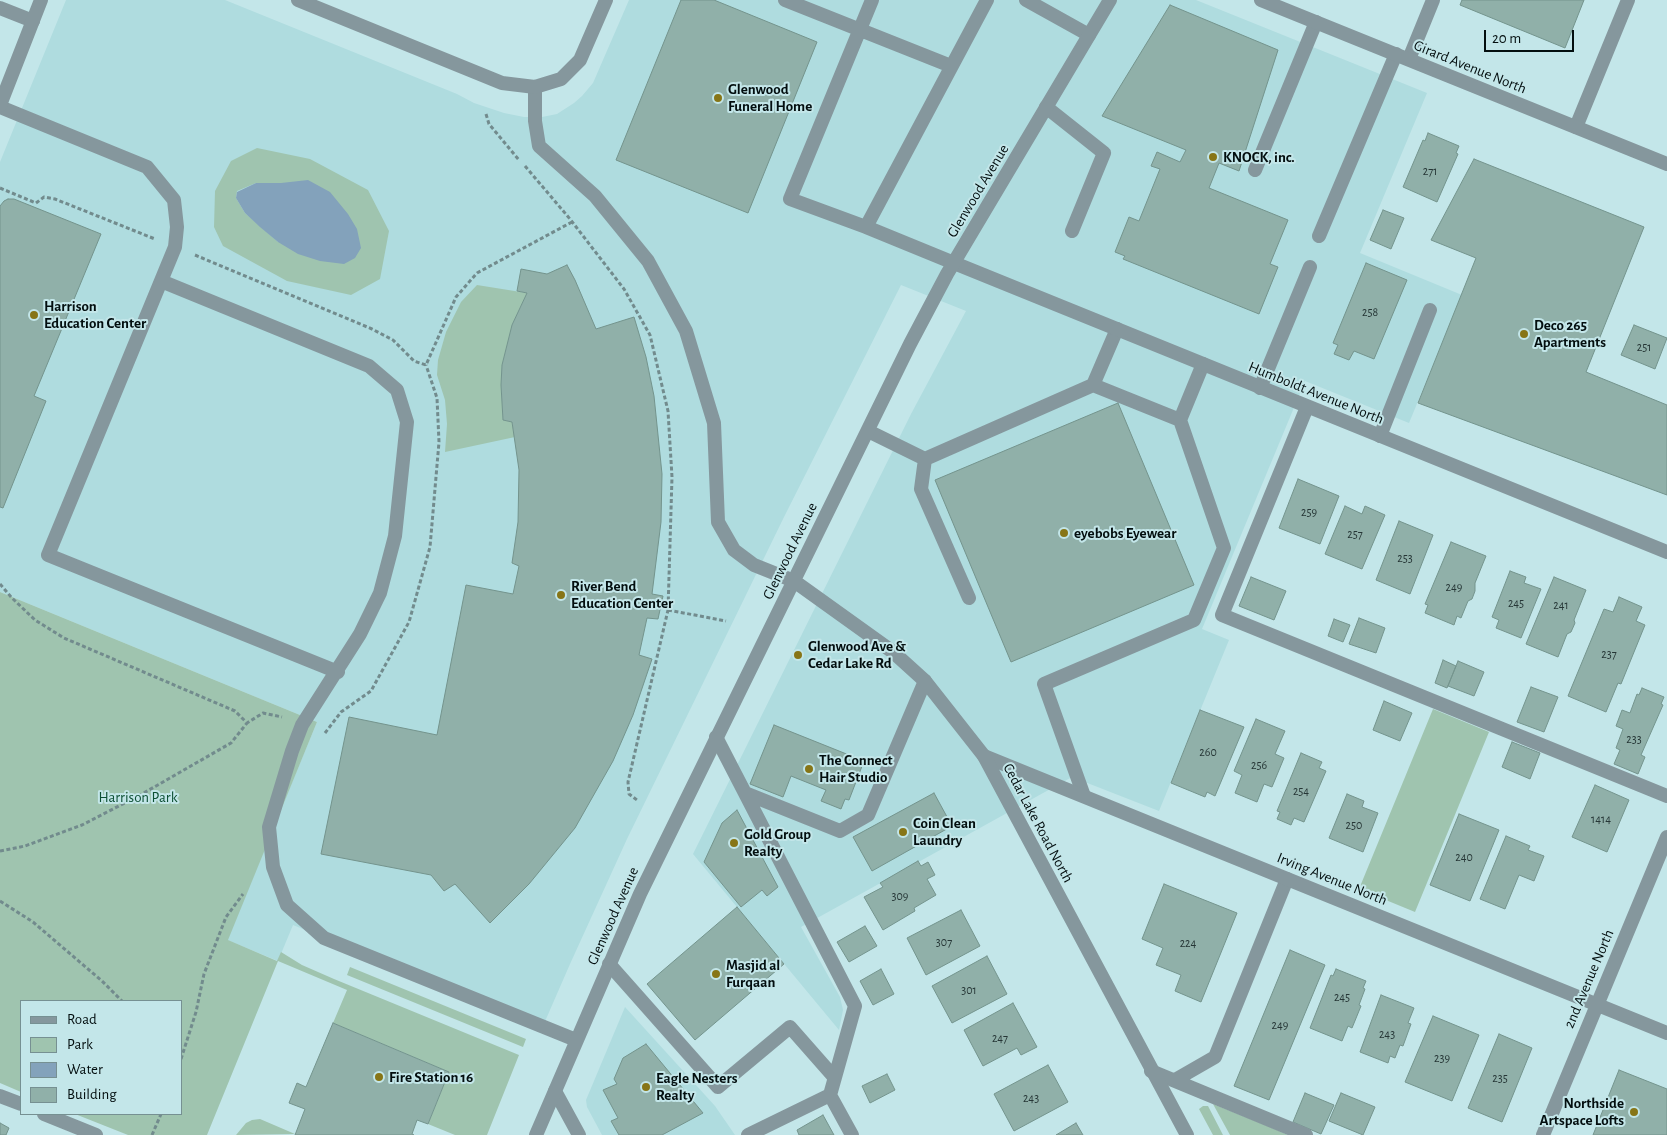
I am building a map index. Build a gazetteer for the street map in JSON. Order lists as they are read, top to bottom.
{
  "streets": {
    "street": [
      "Girard Avenue North",
      "Glenwood Avenue",
      "Humboldt Avenue North",
      "Cedar Lake Road North",
      "Irving Avenue North",
      "2nd Avenue North"
    ]
  },
  "crossings": [
    ["Glenwood Avenue", "Humboldt Avenue North"],
    ["Glenwood Avenue", "Cedar Lake Road North"],
    ["Cedar Lake Road North", "Irving Avenue North"],
    ["Irving Avenue North", "2nd Avenue North"]
  ],
  "parks": ["Harrison Park"],
  "places": [
    "Glenwood Funeral Home",
    "KNOCK, inc.",
    "Harrison Education Center",
    "Deco 265 Apartments",
    "eyebobs Eyewear",
    "River Bend Education Center",
    "Glenwood Ave & Cedar Lake Rd",
    "The Connect Hair Studio",
    "Coin Clean Laundry",
    "Gold Group Realty",
    "Masjid al Furqaan",
    "Fire Station 16",
    "Eagle Nesters Realty",
    "Northside Artspace Lofts"
  ],
  "house_numbers": [
    "271",
    "258",
    "251",
    "259",
    "257",
    "253",
    "249",
    "245",
    "241",
    "237",
    "233",
    "260",
    "256",
    "254",
    "1414",
    "250",
    "240",
    "309",
    "307",
    "224",
    "301",
    "245",
    "249",
    "243",
    "247",
    "239",
    "235",
    "243"
  ],
  "legend": [
    "Road",
    "Park",
    "Water",
    "Building"
  ],
  "scale_bar": "20 m"
}
